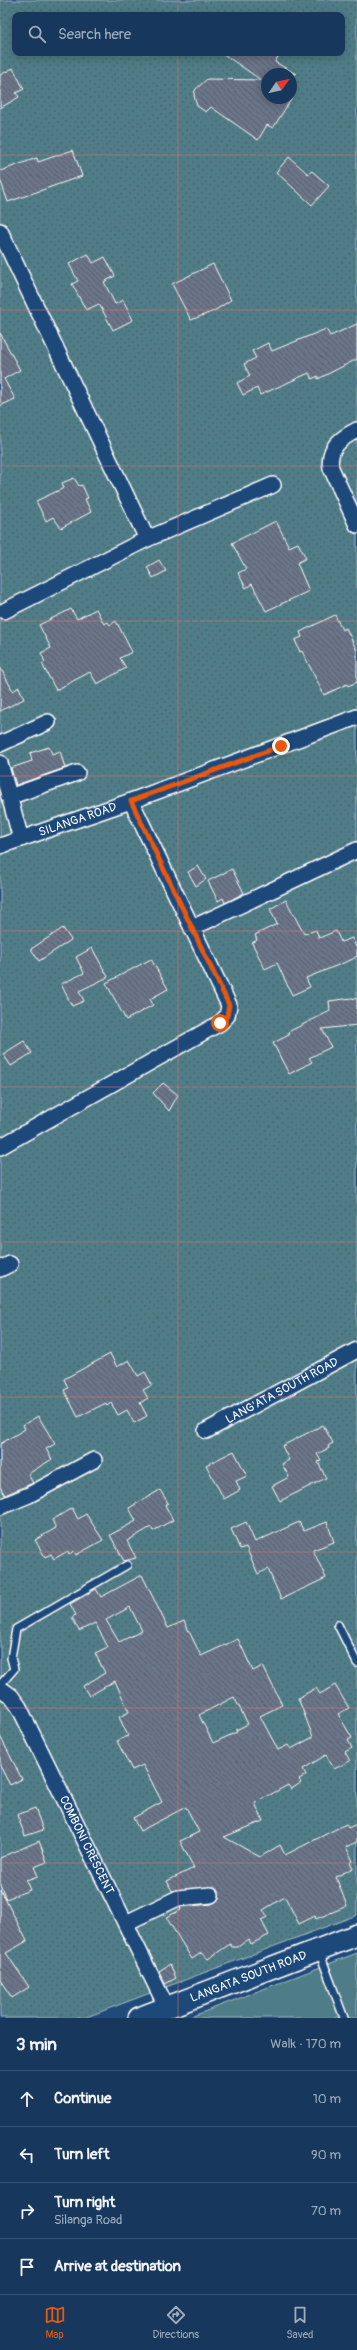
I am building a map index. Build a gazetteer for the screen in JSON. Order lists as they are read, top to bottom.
{
  "streets": {
    "street": [
      "SILANGA ROAD",
      "LANG'ATA SOUTH ROAD",
      "COMBONI CRESCENT",
      "LANGATA SOUTH ROAD"
    ]
  },
  "crossings": [
    ["COMBONI CRESCENT", "LANGATA SOUTH ROAD"]
  ],
  "north": "top right",
  "page": {
    "search": "Search here",
    "heading": ["3 min", "Walk · 170 m"],
    "list": [
      ["Continue", "10 m"],
      ["Turn left", "90 m"],
      ["Turn right", "Silanga Road", "70 m"],
      "Arrive at destination"
    ],
    "nav": ["Map", "Directions", "Saved"]
  }
}
